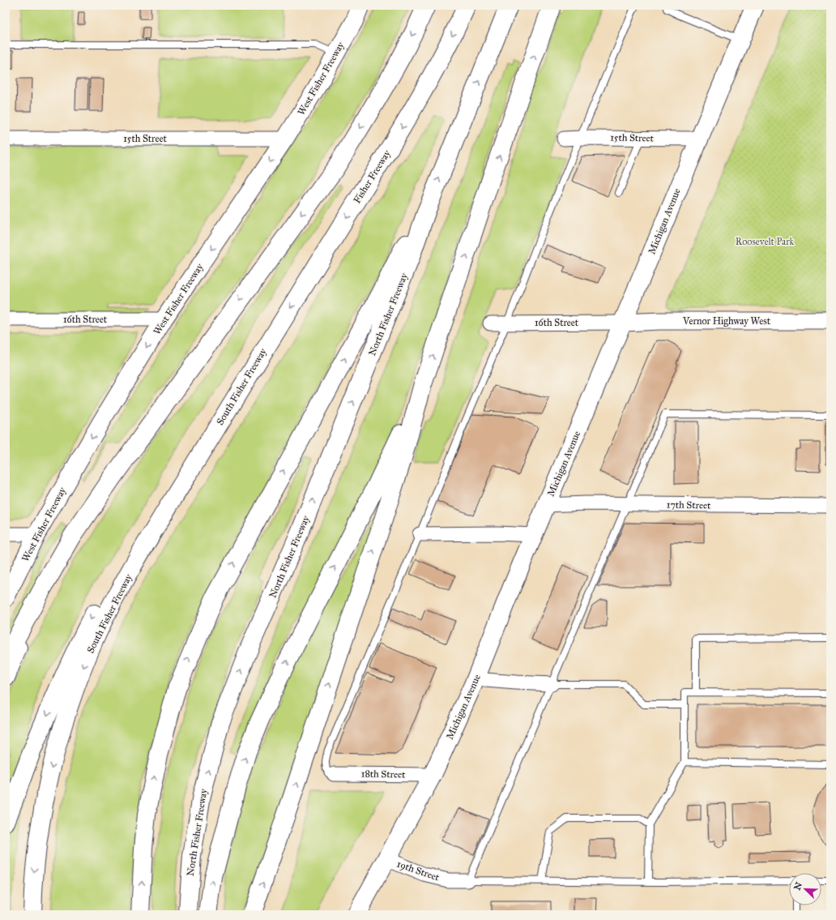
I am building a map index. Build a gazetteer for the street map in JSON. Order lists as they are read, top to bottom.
{
  "streets": {
    "main road": [
      "Fisher Freeway",
      "Michigan Avenue",
      "North Fisher Freeway",
      "South Fisher Freeway"
    ],
    "street": [
      "West Fisher Freeway",
      "15th Street",
      "16th Street",
      "Vernor Highway West",
      "17th Street",
      "18th Street",
      "19th Street"
    ]
  },
  "crossings": [
    ["West Fisher Freeway", "15th Street"],
    ["West Fisher Freeway", "16th Street"],
    ["15th Street", "Michigan Avenue"],
    ["Fisher Freeway", "South Fisher Freeway"],
    ["Michigan Avenue", "16th Street"],
    ["Michigan Avenue", "Vernor Highway West"],
    ["Michigan Avenue", "17th Street"],
    ["Michigan Avenue", "18th Street"],
    ["Michigan Avenue", "19th Street"],
    ["16th Street", "Vernor Highway West"]
  ],
  "one_way": ["West Fisher Freeway"],
  "parks": ["Roosevelt Park"],
  "north": "top left"
}
